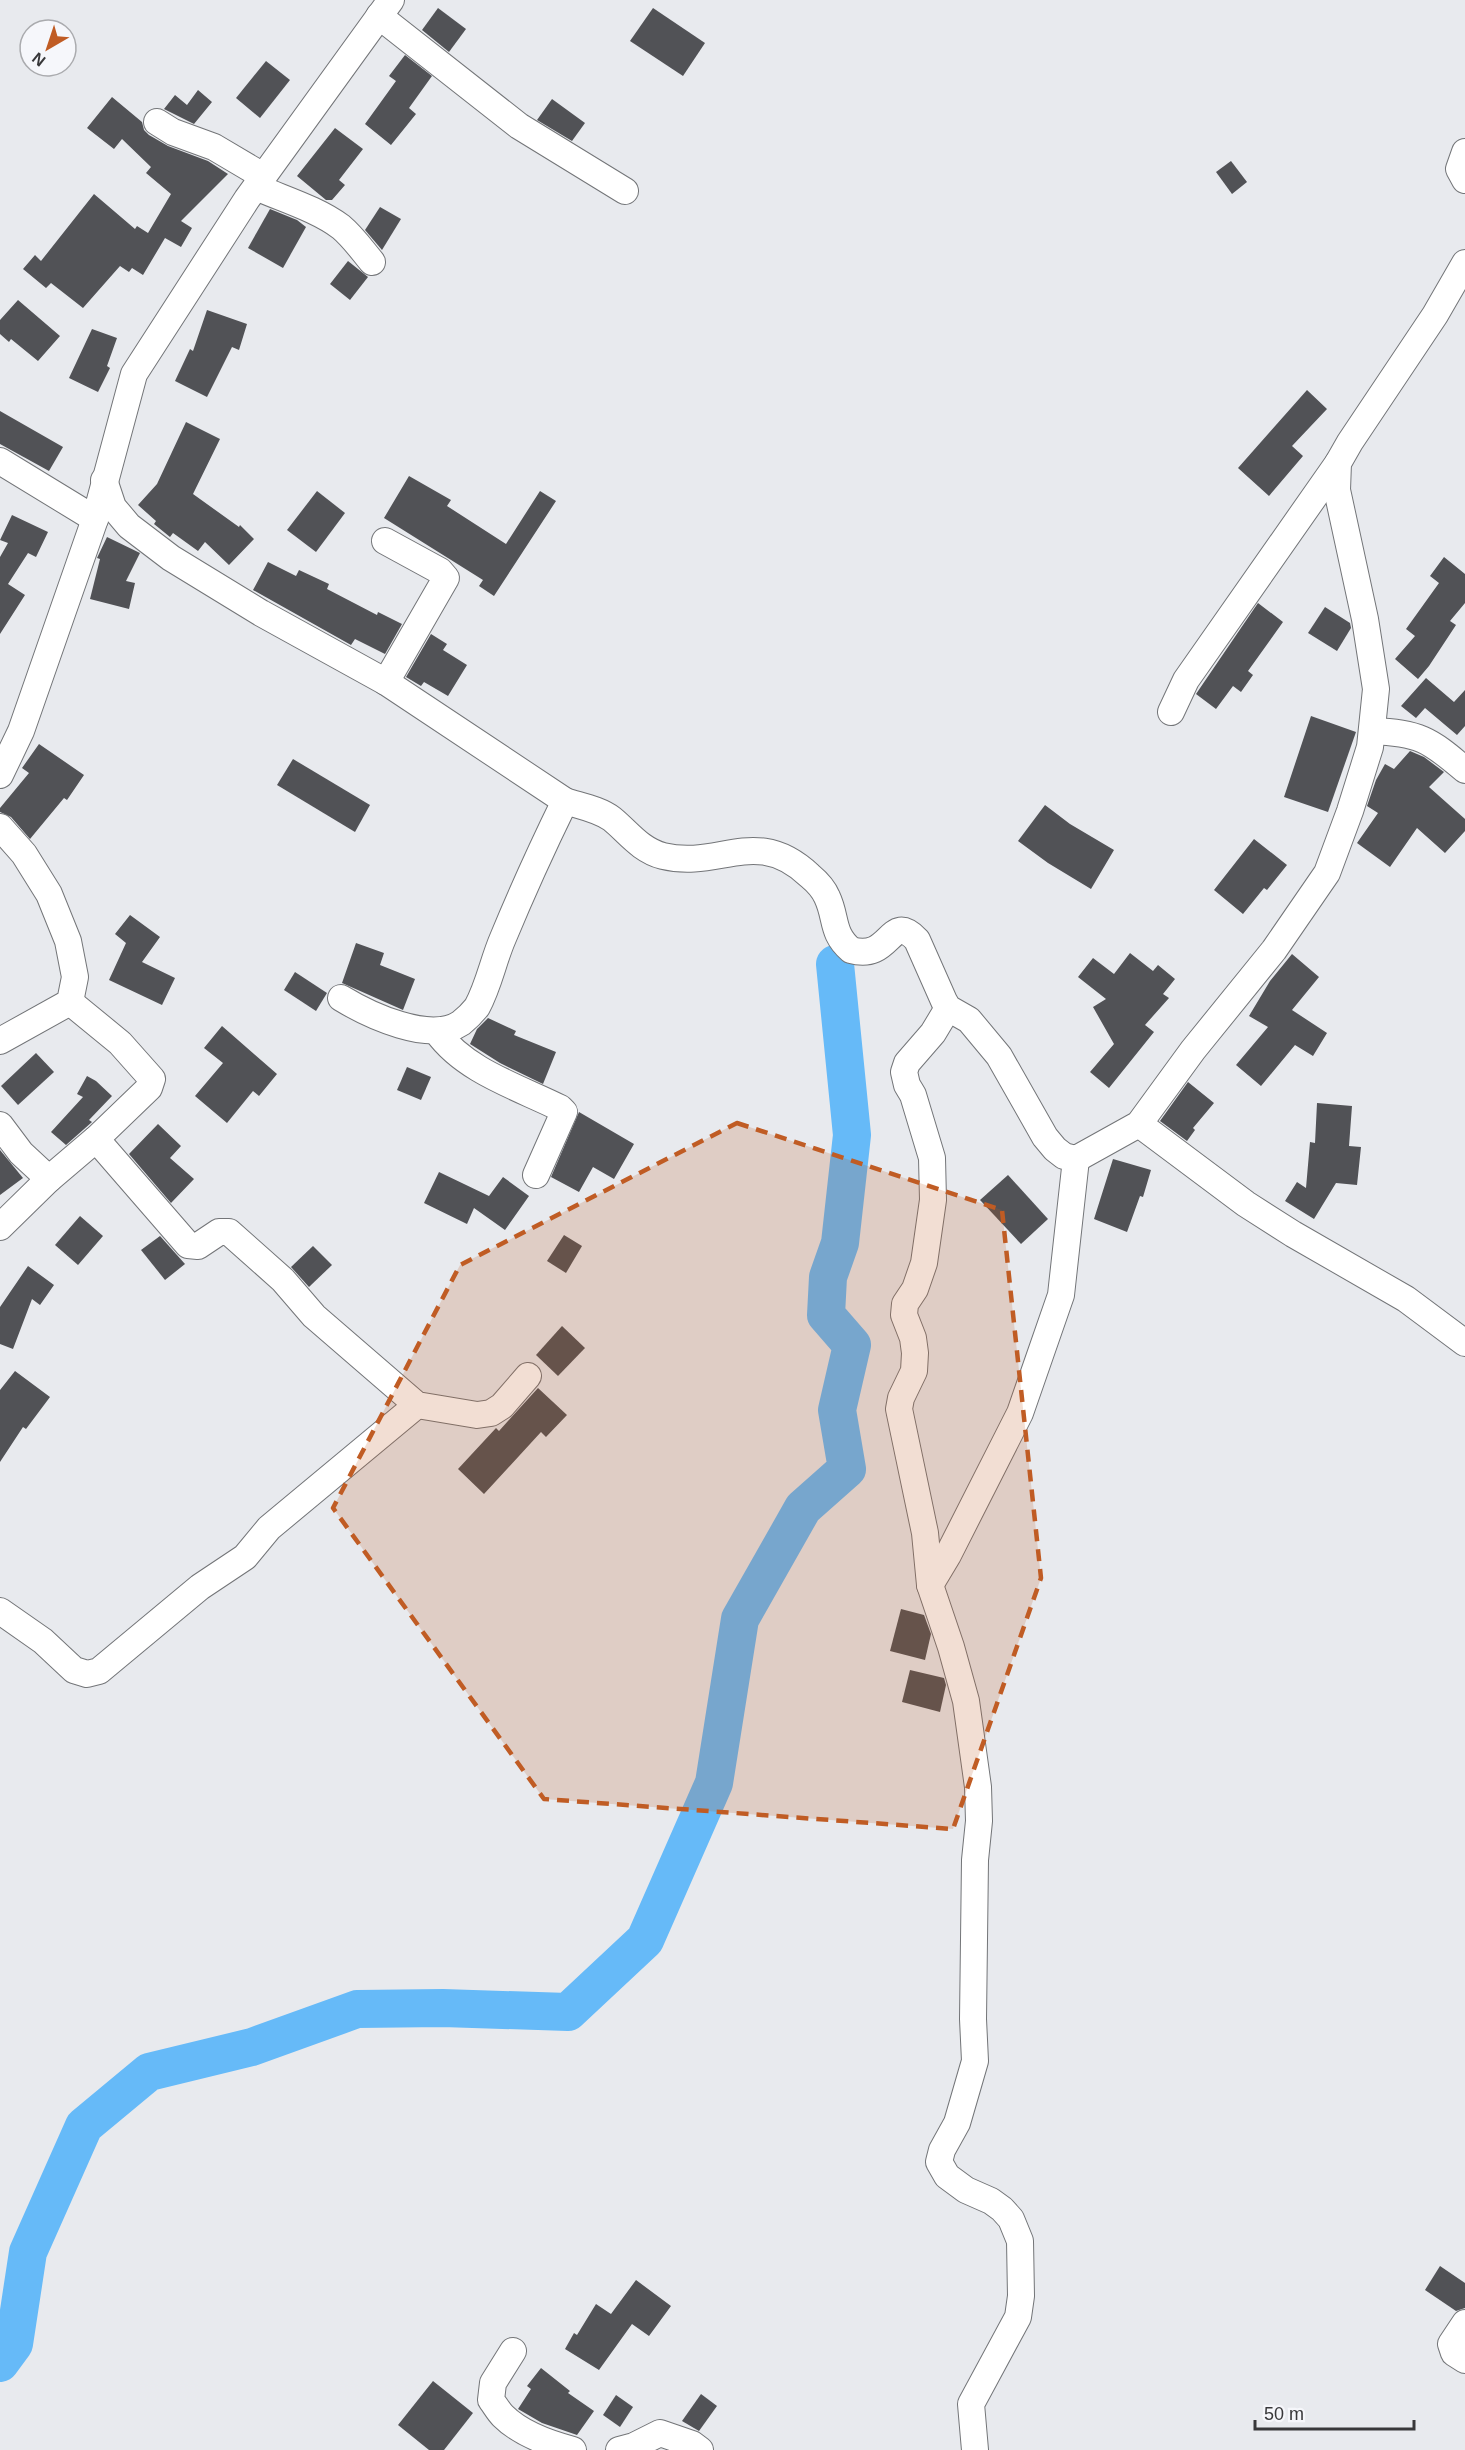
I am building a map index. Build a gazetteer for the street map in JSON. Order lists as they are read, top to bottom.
{
  "scale_bar": "50 m",
  "north": "bottom left"
}
